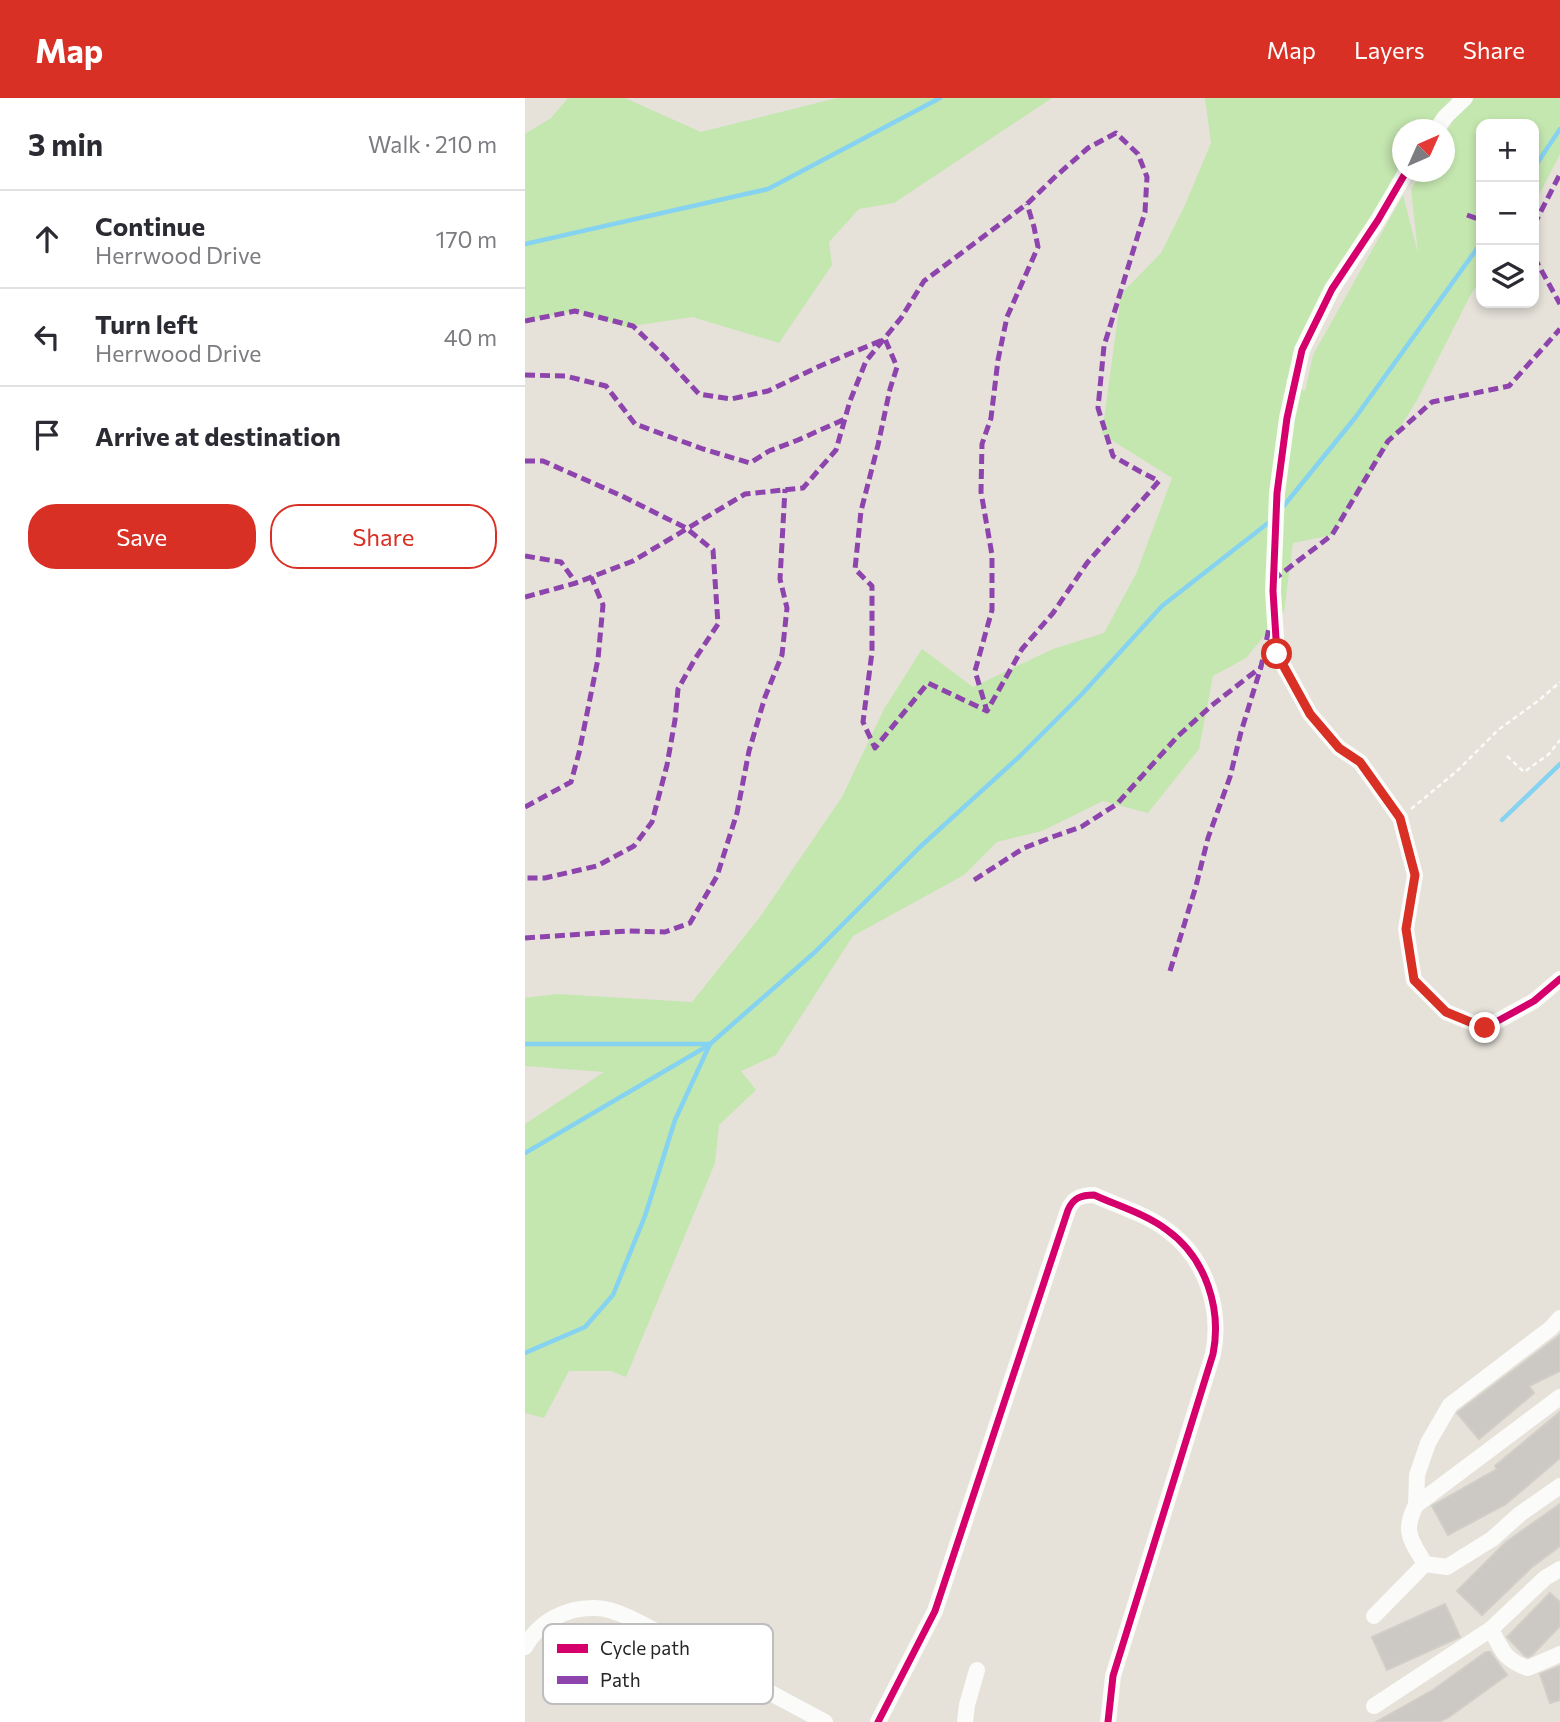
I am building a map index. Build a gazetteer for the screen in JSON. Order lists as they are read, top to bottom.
{
  "legend": ["Cycle path", "Path"],
  "north": "top right",
  "page": {
    "header": "Map",
    "nav": ["Map", "Layers", "Share"],
    "heading": ["3 min", "Walk · 210 m"],
    "map_buttons": ["+", "−"],
    "list": [
      ["Continue", "Herrwood Drive", "170 m"],
      ["Turn left", "Herrwood Drive", "40 m"],
      "Arrive at destination"
    ],
    "buttons": ["Save", "Share"]
  }
}
